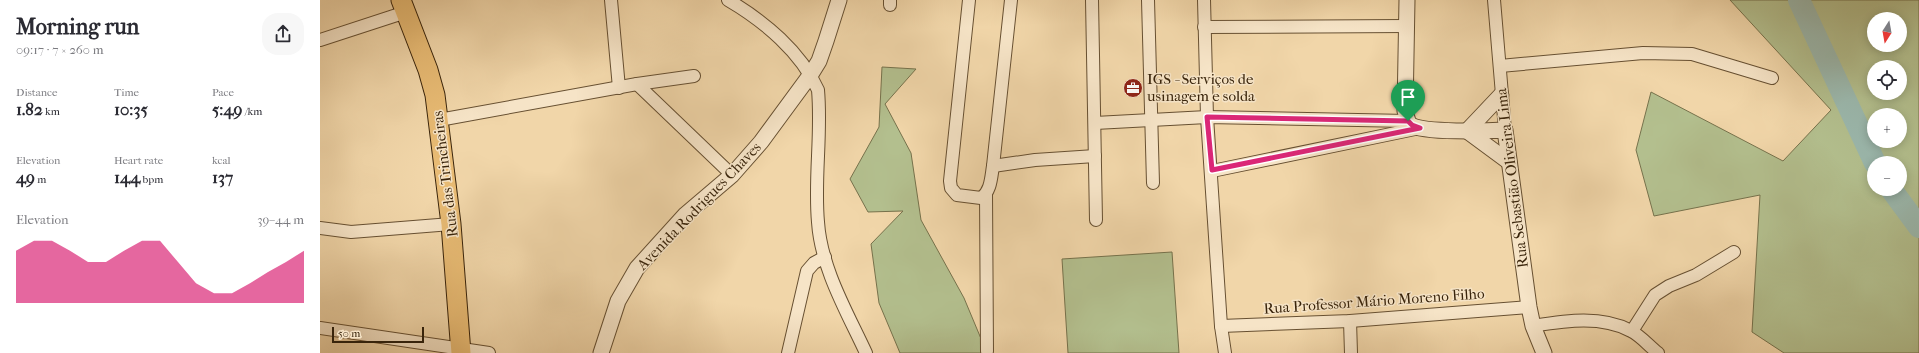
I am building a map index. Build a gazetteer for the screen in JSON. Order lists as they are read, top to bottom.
{
  "streets": {
    "main road": ["Rua das Trincheiras"],
    "street": ["Rua Sebastião Oliveira Lima", "Avenida Rodrigues Chaves", "Rua Professor Mário Moreno Filho"]
  },
  "crossings": [
    ["Rua Sebastião Oliveira Lima", "Rua Professor Mário Moreno Filho"]
  ],
  "places": {
    "office": ["IGS - Serviços de usinagem e solda"]
  },
  "scale_bar": "50 m",
  "north": "bottom",
  "page": {
    "heading": ["Morning run", "09:17 · 7 × 260 m"],
    "map_buttons": ["+", "−"],
    "stats": [
      ["Distance", "1.82 km"],
      ["Time", "10:35"],
      ["Pace", "5:49 /km"],
      ["Elevation", "49 m"],
      ["Heart rate", "144 bpm"],
      ["kcal", "137"]
    ],
    "chart": ["Elevation", "39–44 m"],
    "scale": "50 m"
  }
}
